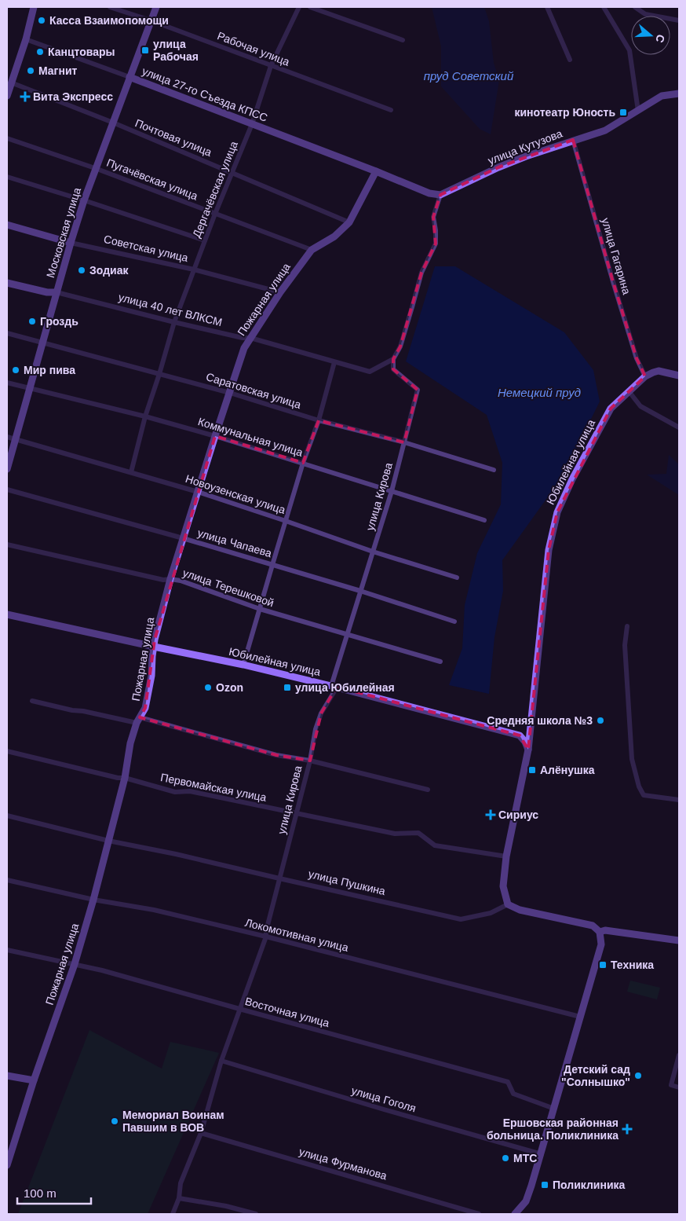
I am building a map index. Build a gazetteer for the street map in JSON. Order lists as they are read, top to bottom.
{
  "streets": {
    "street": [
      "Рабочая улица",
      "улица 27-го Съезда КПСС",
      "Почтовая улица",
      "улица Кутузова",
      "Пугачёвская улица",
      "Дергачёвская улица",
      "Московская улица",
      "Советская улица",
      "улица Гагарина",
      "Пожарная улица",
      "улица 40 лет ВЛКСМ",
      "Саратовская улица",
      "Коммунальная улица",
      "Юбилейная улица",
      "Новоузенская улица",
      "улица Кирова",
      "улица Чапаева",
      "улица Терешковой",
      "Первомайская улица",
      "улица Пушкина",
      "Локомотивная улица",
      "Восточная улица",
      "улица Гоголя",
      "улица Фурманова"
    ]
  },
  "crossings": [
    ["Рабочая улица", "Дергачёвская улица"],
    ["Рабочая улица", "Московская улица"],
    ["улица 27-го Съезда КПСС", "Дергачёвская улица"],
    ["улица 27-го Съезда КПСС", "Московская улица"],
    ["улица 27-го Съезда КПСС", "Пожарная улица"],
    ["Почтовая улица", "Дергачёвская улица"],
    ["Почтовая улица", "Московская улица"],
    ["Почтовая улица", "Пожарная улица"],
    ["улица Кутузова", "улица Гагарина"],
    ["Пугачёвская улица", "Дергачёвская улица"],
    ["Пугачёвская улица", "Московская улица"],
    ["Пугачёвская улица", "Пожарная улица"],
    ["Дергачёвская улица", "Советская улица"],
    ["Дергачёвская улица", "улица 40 лет ВЛКСМ"],
    ["Дергачёвская улица", "Саратовская улица"],
    ["Дергачёвская улица", "Коммунальная улица"],
    ["Дергачёвская улица", "Новоузенская улица"],
    ["Московская улица", "Советская улица"],
    ["Московская улица", "улица 40 лет ВЛКСМ"],
    ["Московская улица", "Саратовская улица"],
    ["Московская улица", "Коммунальная улица"],
    ["Московская улица", "Новоузенская улица"],
    ["Советская улица", "Пожарная улица"],
    ["улица Гагарина", "Юбилейная улица"],
    ["Пожарная улица", "улица 40 лет ВЛКСМ"],
    ["Пожарная улица", "Саратовская улица"],
    ["Пожарная улица", "Коммунальная улица"],
    ["Пожарная улица", "Юбилейная улица"],
    ["Пожарная улица", "Новоузенская улица"],
    ["Пожарная улица", "улица Чапаева"],
    ["Пожарная улица", "улица Терешковой"],
    ["Пожарная улица", "Первомайская улица"],
    ["Пожарная улица", "улица Пушкина"],
    ["Пожарная улица", "Локомотивная улица"],
    ["Пожарная улица", "Восточная улица"],
    ["улица 40 лет ВЛКСМ", "улица Кирова"],
    ["Саратовская улица", "улица Кирова"],
    ["Коммунальная улица", "улица Кирова"],
    ["Юбилейная улица", "улица Кирова"],
    ["Юбилейная улица", "Первомайская улица"],
    ["Юбилейная улица", "улица Пушкина"],
    ["Новоузенская улица", "улица Кирова"],
    ["улица Кирова", "улица Чапаева"],
    ["улица Кирова", "улица Терешковой"],
    ["улица Кирова", "Первомайская улица"],
    ["улица Кирова", "улица Пушкина"],
    ["улица Кирова", "Локомотивная улица"],
    ["улица Кирова", "Восточная улица"],
    ["улица Кирова", "улица Гоголя"],
    ["улица Кирова", "улица Фурманова"]
  ],
  "water": ["пруд Советский", "Немецкий пруд"],
  "places": {
    "other": [
      "Касса Взаимопомощи",
      "Канцтовары",
      "Магнит",
      "Зодиак",
      "Гроздь",
      "Мир пива",
      "Ozon",
      "Средняя школа №3",
      "Детский сад \"Солнышко\"",
      "Мемориал Воинам Павшим в ВОВ",
      "МТС"
    ],
    "transit": [
      "улица Рабочая",
      "кинотеатр Юность",
      "улица Юбилейная",
      "Алёнушка",
      "Техника",
      "Поликлиника"
    ],
    "health": ["Вита Экспресс", "Сириус", "Ершовская районная больница. Поликлиника"]
  },
  "scale_bar": "100 m",
  "north": "right"
}
